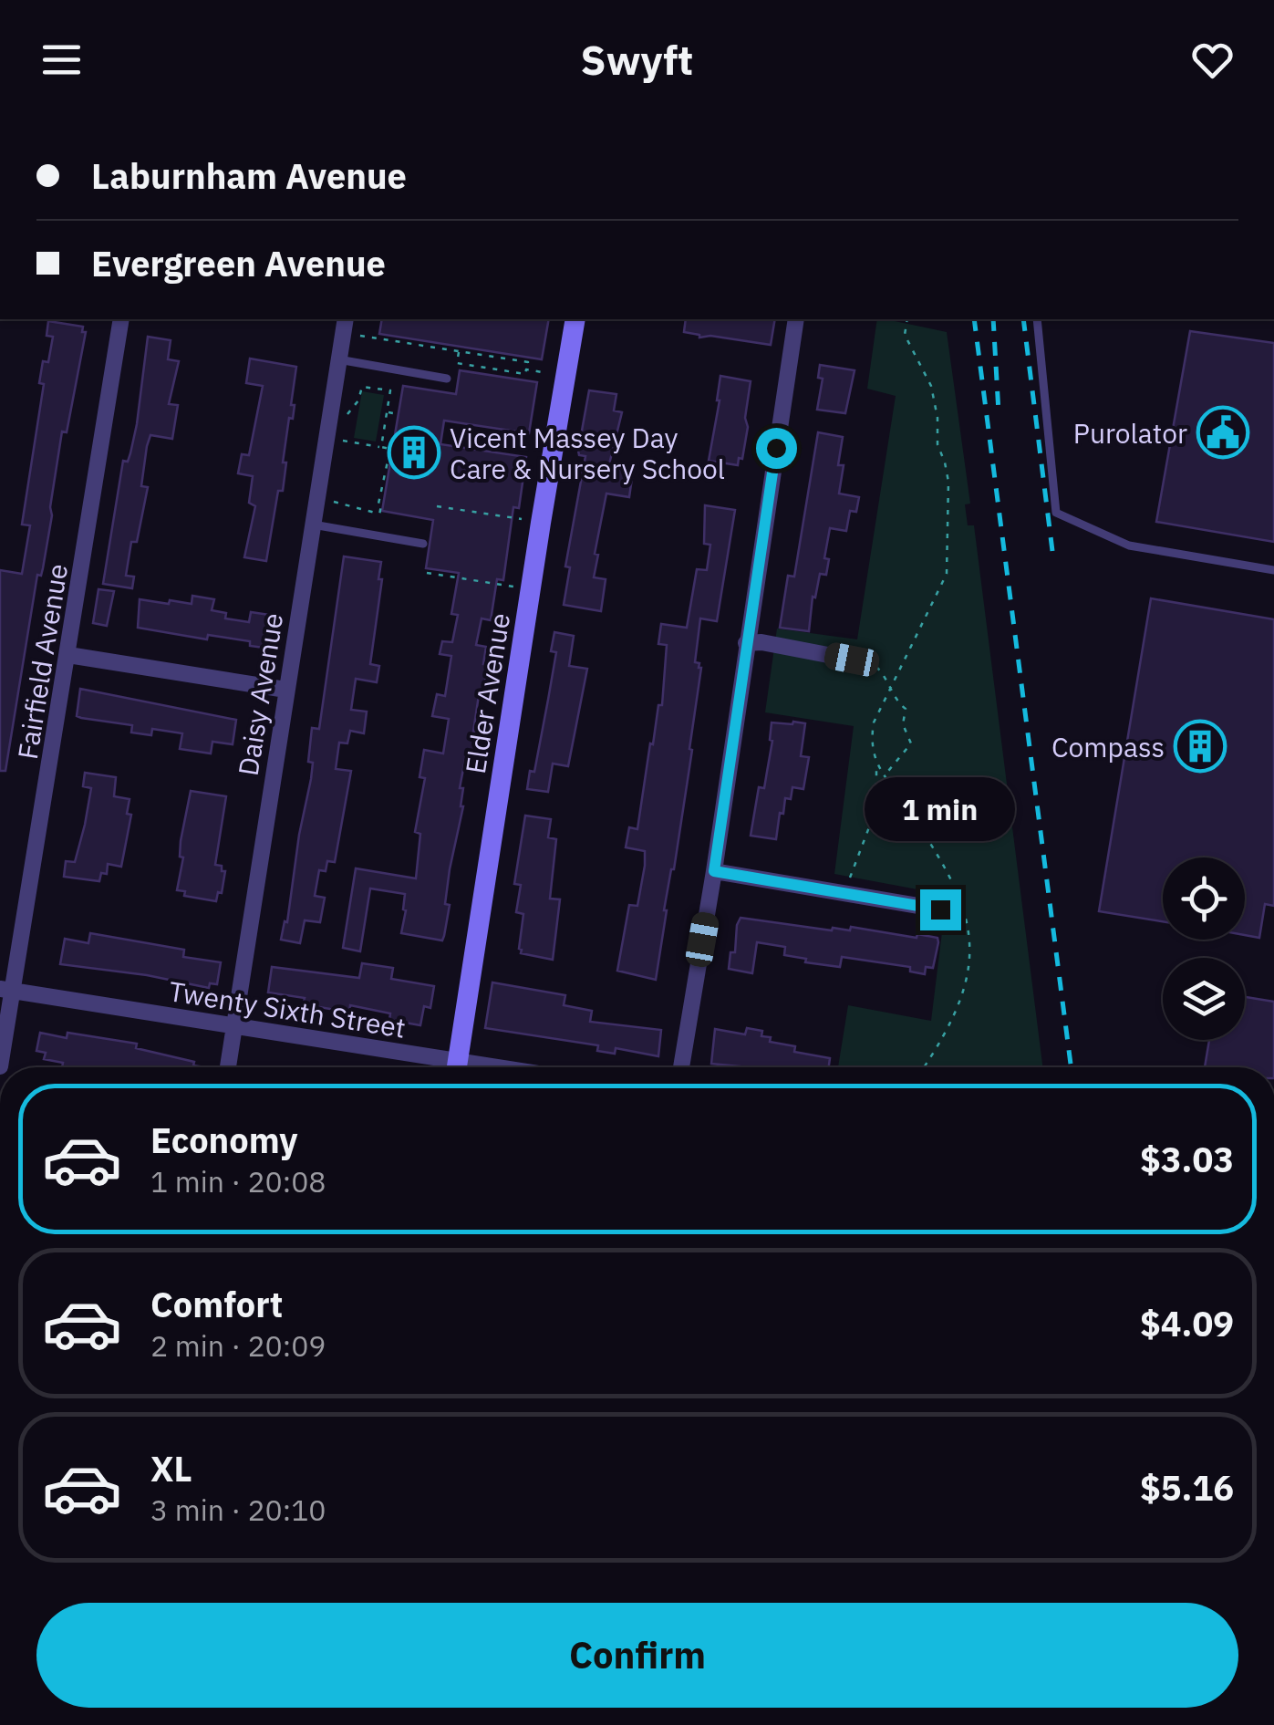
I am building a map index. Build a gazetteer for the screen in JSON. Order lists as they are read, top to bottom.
{
  "streets": {
    "street": [
      "Fairfield Avenue",
      "Elder Avenue",
      "Daisy Avenue",
      "Twenty Sixth Street"
    ]
  },
  "crossings": [
    ["Fairfield Avenue", "Twenty Sixth Street"],
    ["Daisy Avenue", "Twenty Sixth Street"]
  ],
  "places": {
    "public building": ["Purolator"],
    "building": ["Vicent Massey Day Care & Nursery School", "Compass"]
  },
  "page": {
    "header": "Swyft",
    "banner": ["Laburnham Avenue", "Evergreen Avenue"],
    "bubble": "1 min",
    "list": [
      {
        "name": "Economy",
        "note": "1 min · 20:08",
        "value": "$3.03"
      },
      {
        "name": "Comfort",
        "note": "2 min · 20:09",
        "value": "$4.09"
      },
      {
        "name": "XL",
        "note": "3 min · 20:10",
        "value": "$5.16"
      }
    ],
    "buttons": "Confirm"
  }
}
